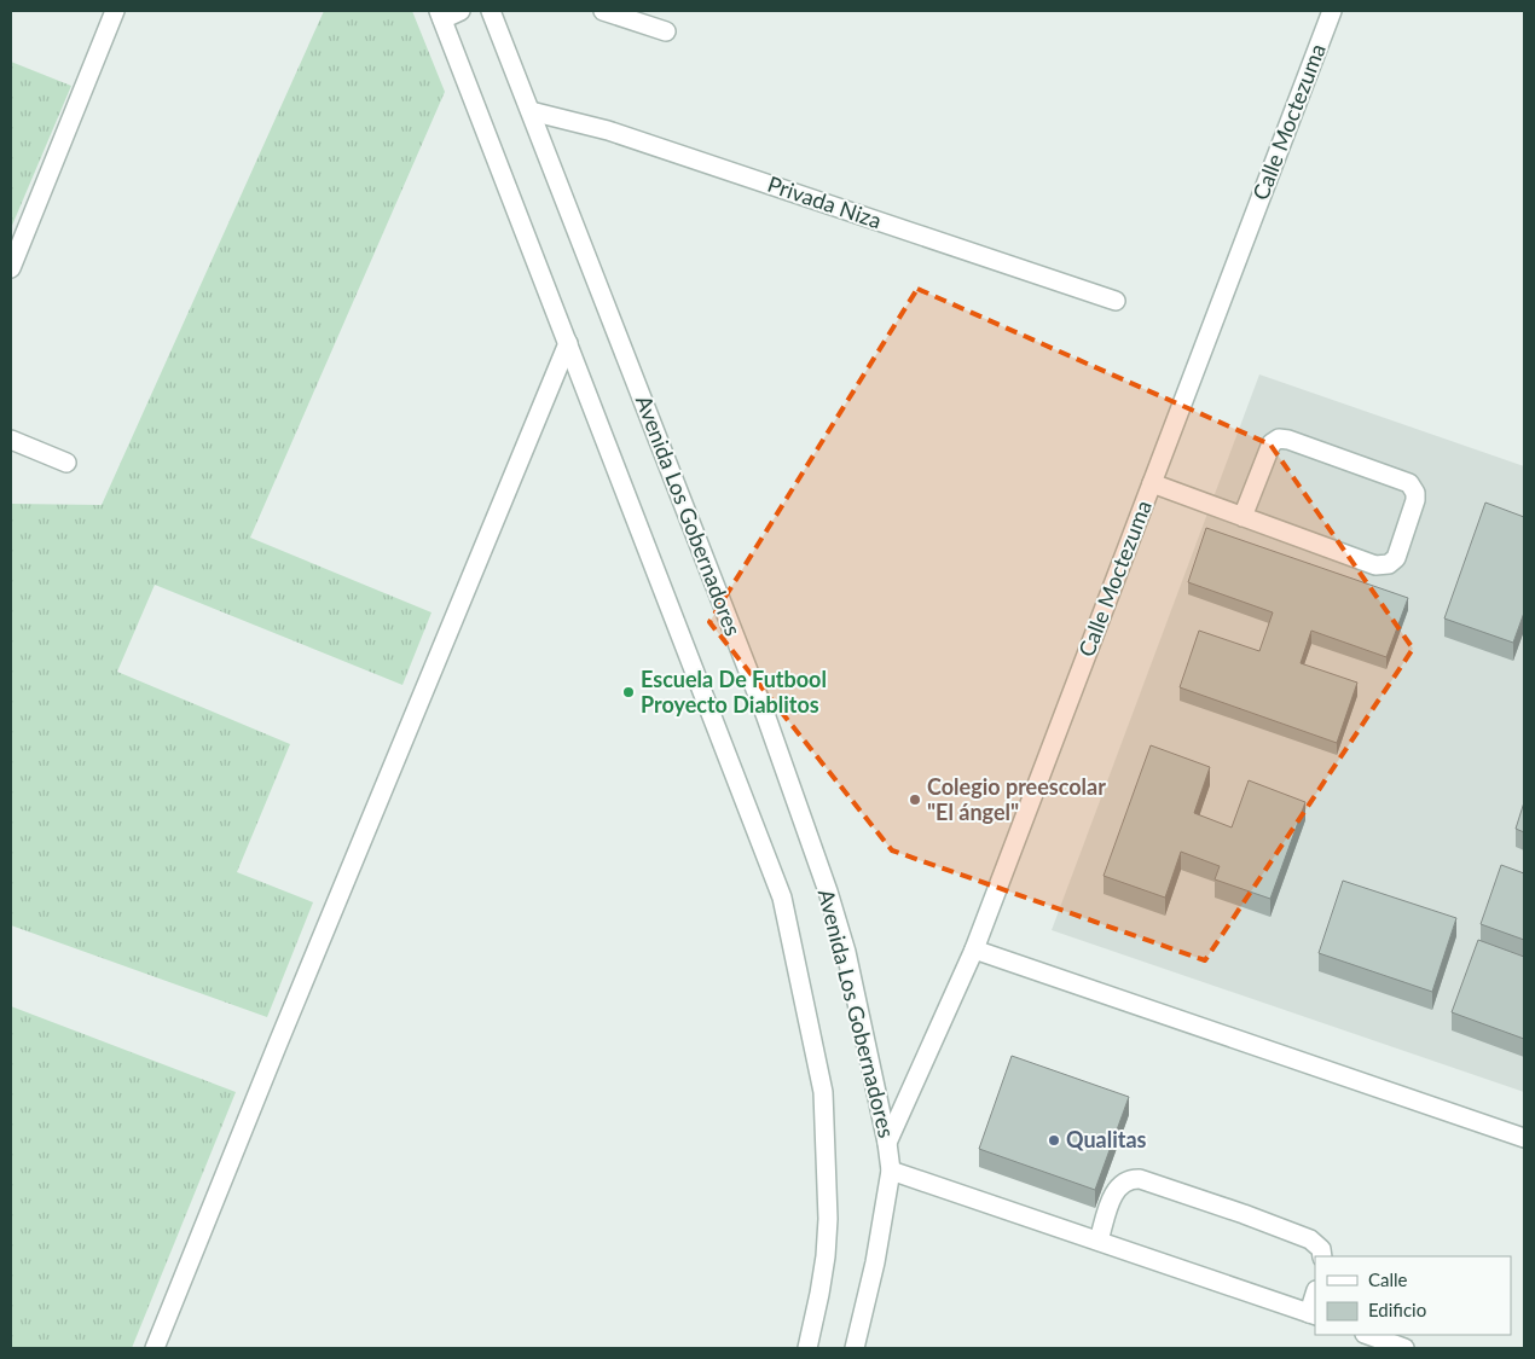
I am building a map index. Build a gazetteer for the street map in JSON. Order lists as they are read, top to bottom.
{
  "streets": {
    "street": ["Calle Moctezuma", "Privada Niza", "Avenida Los Gobernadores"]
  },
  "crossings": [
    ["Calle Moctezuma", "Avenida Los Gobernadores"],
    ["Privada Niza", "Avenida Los Gobernadores"]
  ],
  "places": ["Escuela De Futbool Proyecto Diablitos", "Colegio preescolar \"El ángel\"", "Qualitas"],
  "legend": ["Calle", "Edificio"]
}
